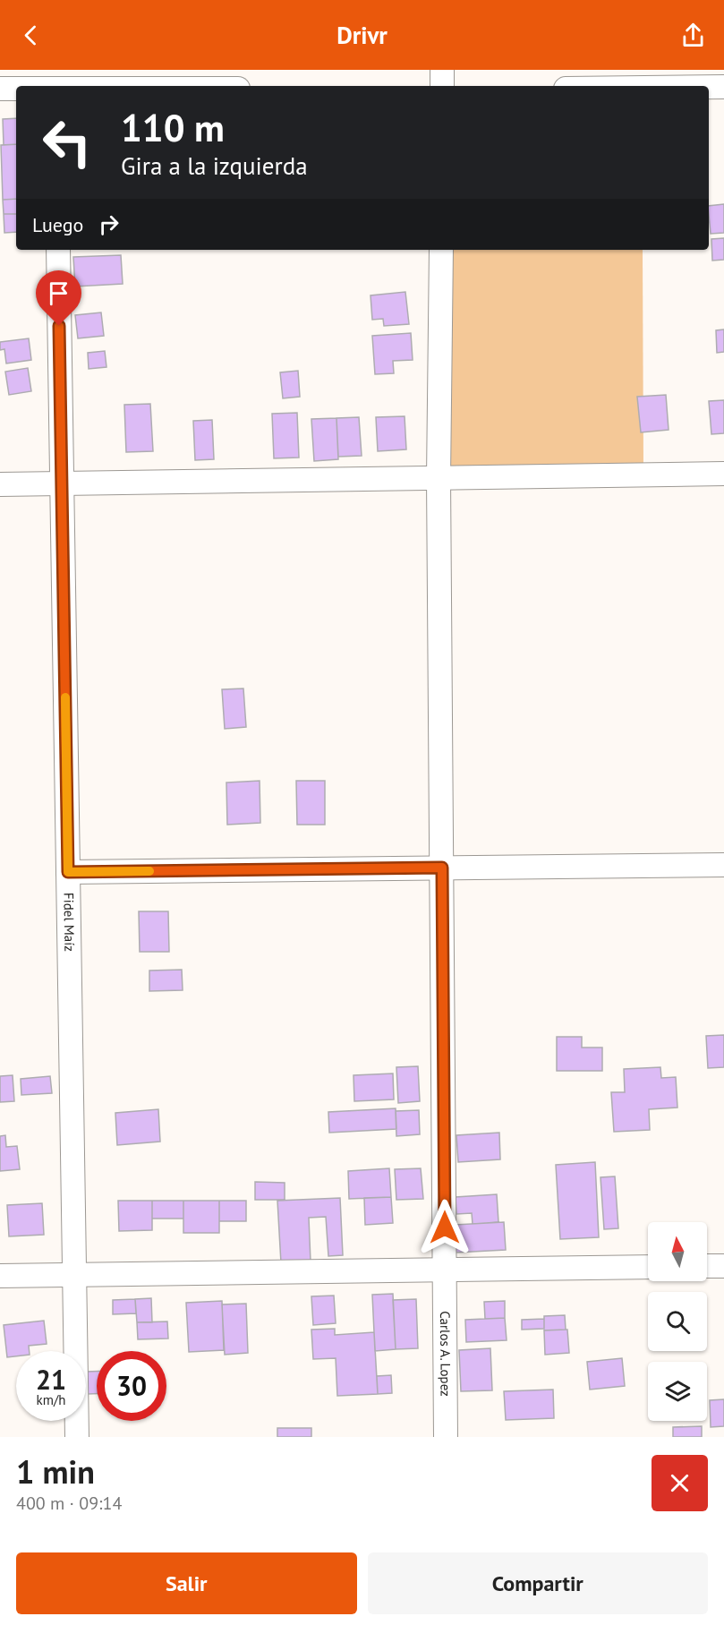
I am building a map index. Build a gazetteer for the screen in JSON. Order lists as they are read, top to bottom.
{
  "streets": {
    "street": ["Fidel Maíz", "Carlos A. Lopez"]
  },
  "north": "top",
  "page": {
    "header": "Drivr",
    "turn": ["110 m", "Gira a la izquierda"],
    "then": "Luego",
    "speed": "21 km/h",
    "limit": "30",
    "heading": ["1 min", "400 m · 09:14"],
    "buttons": ["Salir", "Compartir"]
  }
}
